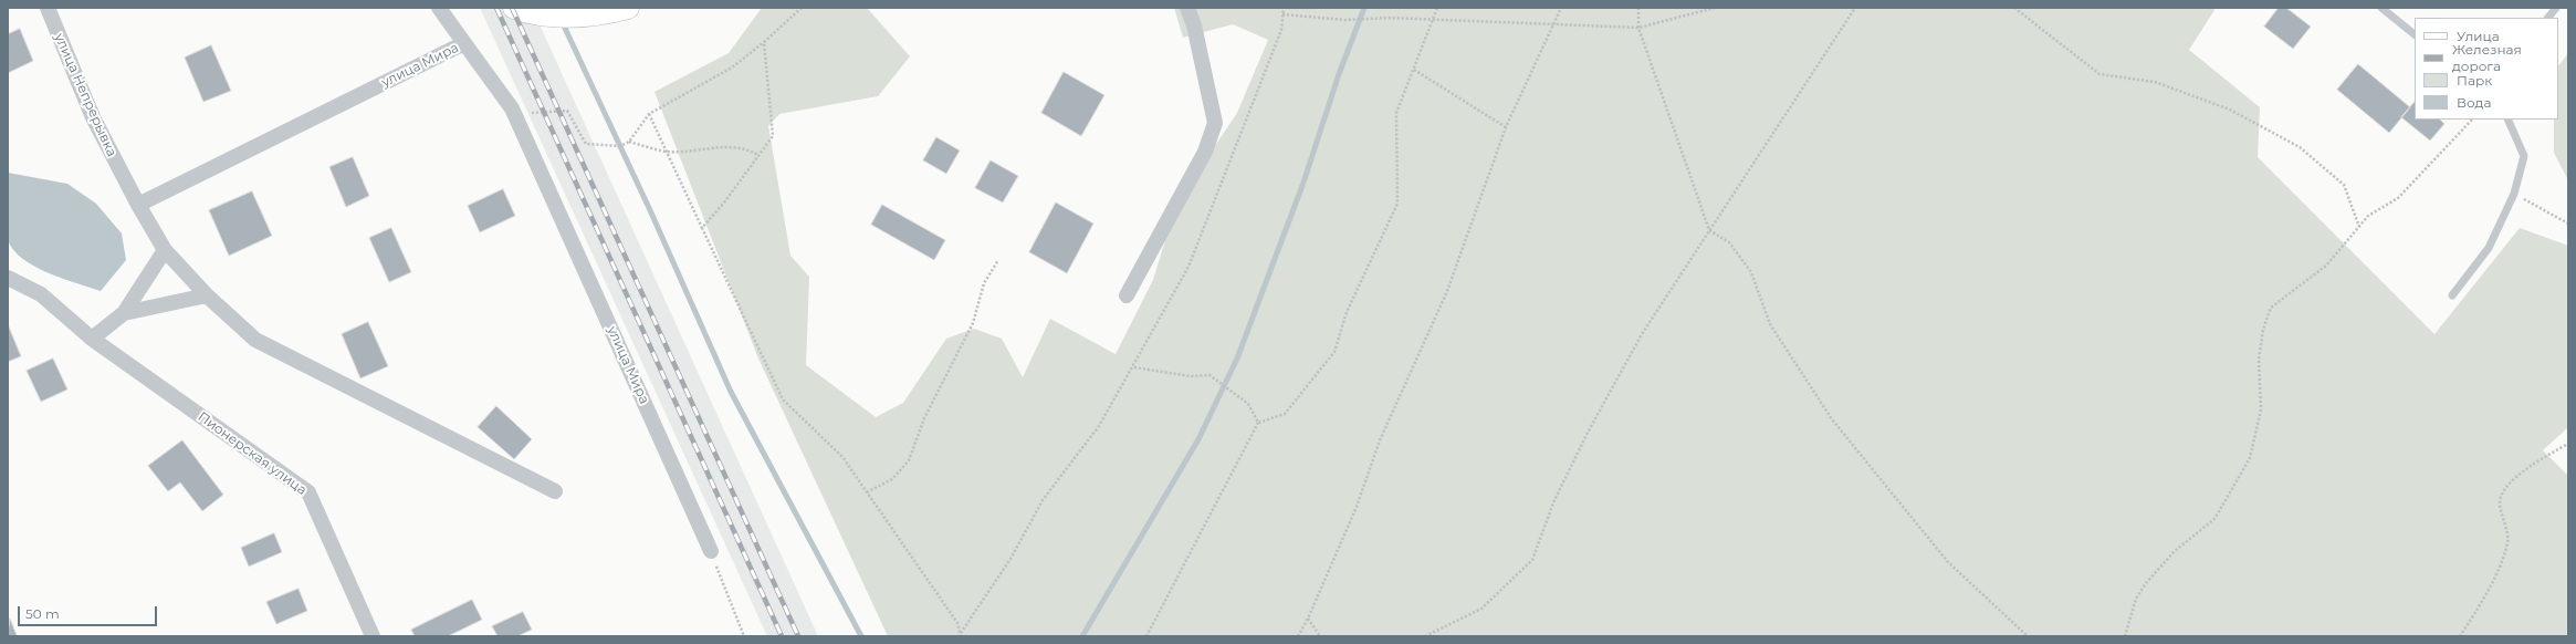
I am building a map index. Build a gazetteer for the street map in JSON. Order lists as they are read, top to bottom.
{
  "streets": {
    "street": ["улица Мира", "улица Непрерывка", "Пионерская улица"]
  },
  "crossings": [
    ["улица Мира", "улица Непрерывка"]
  ],
  "legend": [
    "Улица",
    "Железная дорога",
    "Парк",
    "Вода"
  ],
  "scale_bar": "50 m"
}
